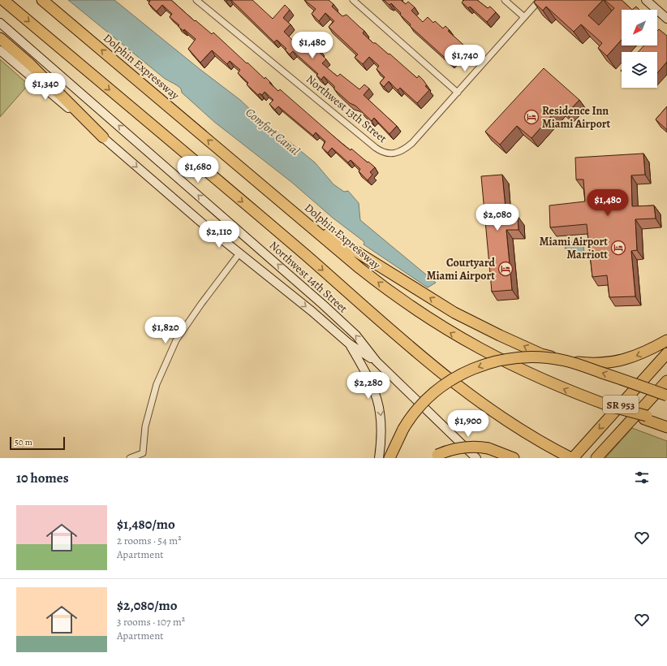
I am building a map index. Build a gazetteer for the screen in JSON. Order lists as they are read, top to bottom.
{
  "streets": {
    "highway": ["Dolphin Expressway", "SR 953"],
    "main road": ["Northwest 14th Street"],
    "street": ["Northwest 13th Street"]
  },
  "water": ["Comfort Canal"],
  "places": {
    "hotel": ["Residence Inn Miami Airport", "Miami Airport Marriott", "Courtyard Miami Airport"]
  },
  "scale_bar": "50 m",
  "north": "bottom left",
  "page": {
    "price": [
      "$1,480",
      "$1,740",
      "$1,340",
      "$1,680",
      "$1,480",
      "$2,080",
      "$2,110",
      "$1,820",
      "$2,280",
      "$1,900"
    ],
    "scale": "50 m",
    "heading": "10 homes",
    "list": [
      {
        "name": "$1,480/mo",
        "note": "2 rooms · 54 m² · Apartment"
      },
      {
        "name": "$2,080/mo",
        "note": "3 rooms · 107 m² · Apartment"
      }
    ]
  }
}
